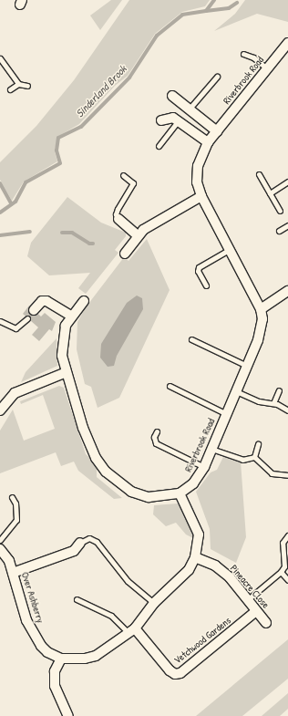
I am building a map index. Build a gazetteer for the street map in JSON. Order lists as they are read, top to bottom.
{
  "streets": {
    "street": [
      "Riverbrook Road",
      "Pineacre Close",
      "Over Ashberry",
      "Vetchwood Gardens"
    ]
  },
  "crossings": [
    ["Riverbrook Road", "Over Ashberry"],
    ["Pineacre Close", "Over Ashberry"],
    ["Pineacre Close", "Vetchwood Gardens"],
    ["Over Ashberry", "Vetchwood Gardens"]
  ],
  "water": ["Sinderland Brook"]
}
